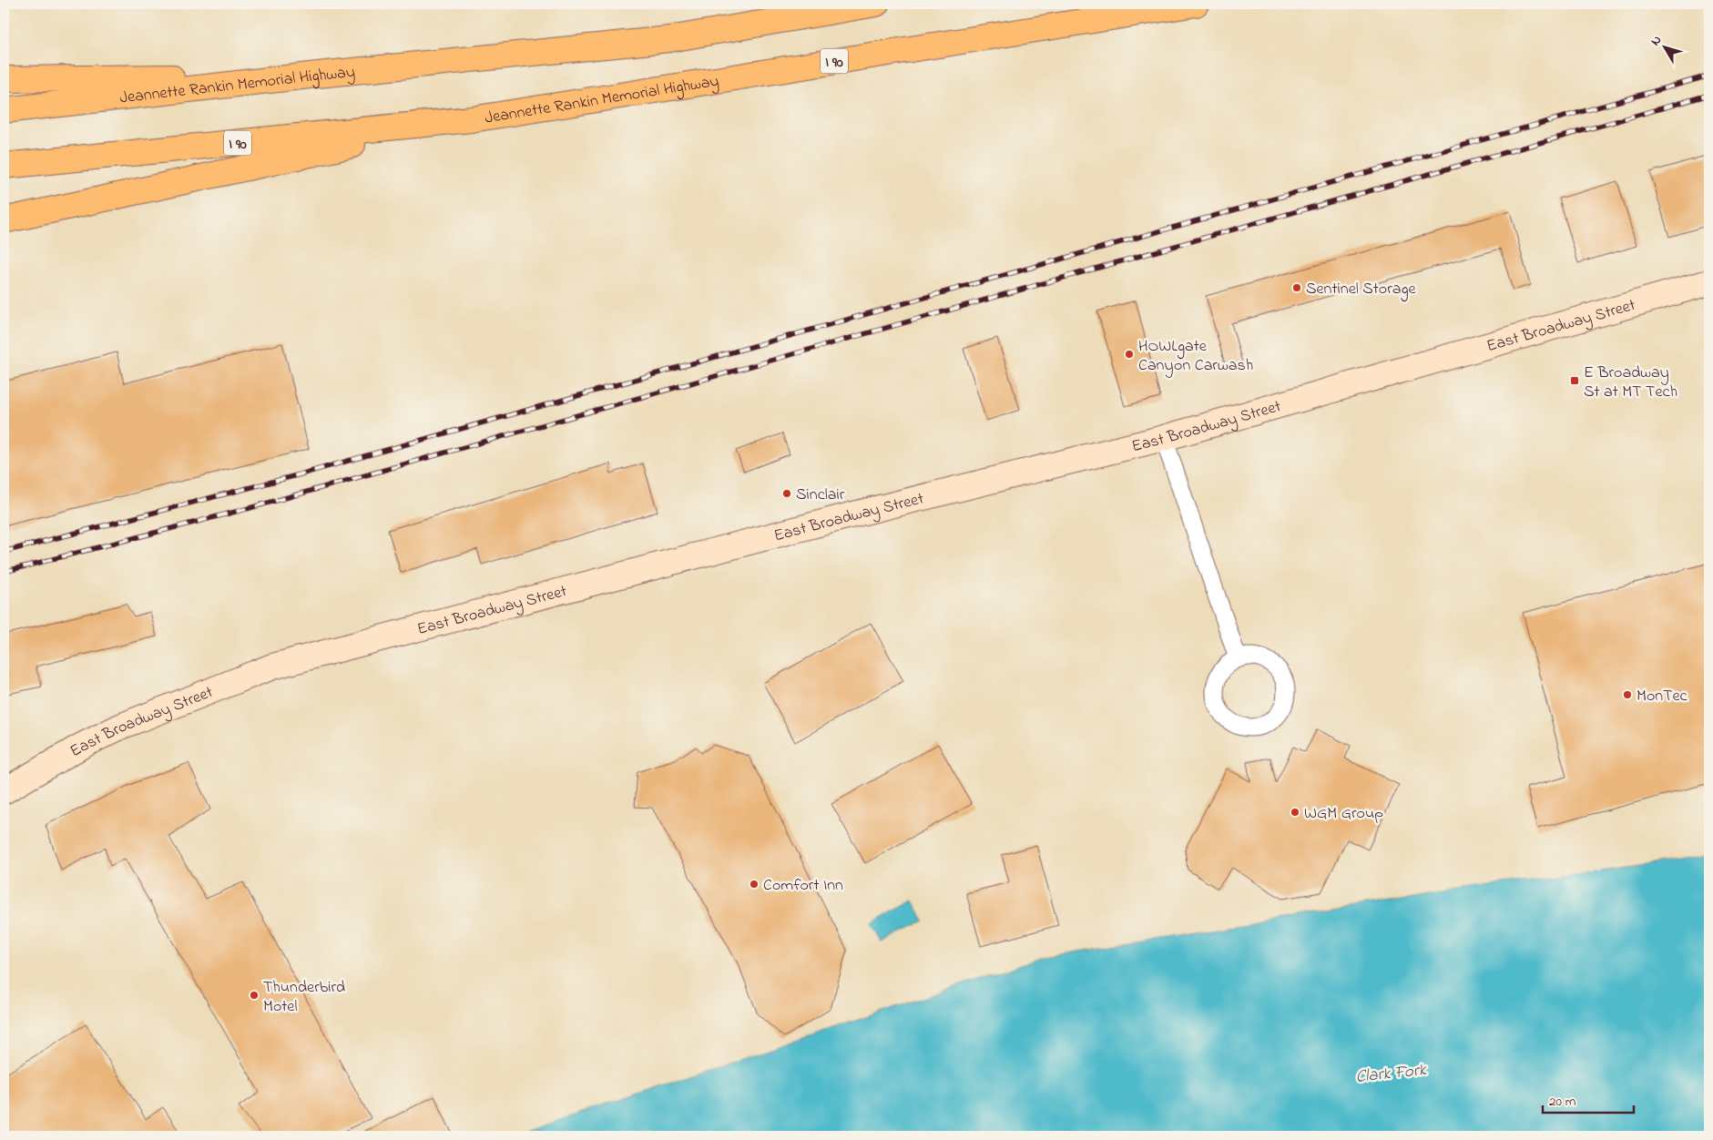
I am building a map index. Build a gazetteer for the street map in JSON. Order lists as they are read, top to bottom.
{
  "streets": {
    "highway": ["I 90", "Jeannette Rankin Memorial Highway"],
    "main road": ["East Broadway Street"]
  },
  "water": ["Clark Fork"],
  "places": {
    "other": [
      "Sentinel Storage",
      "HOWLgate Canyon Carwash",
      "Sinclair",
      "MonTec",
      "WGM Group",
      "Comfort Inn",
      "Thunderbird Motel"
    ],
    "transit": ["E Broadway St at MT Tech"]
  },
  "scale_bar": "20 m",
  "north": "top left"
}
